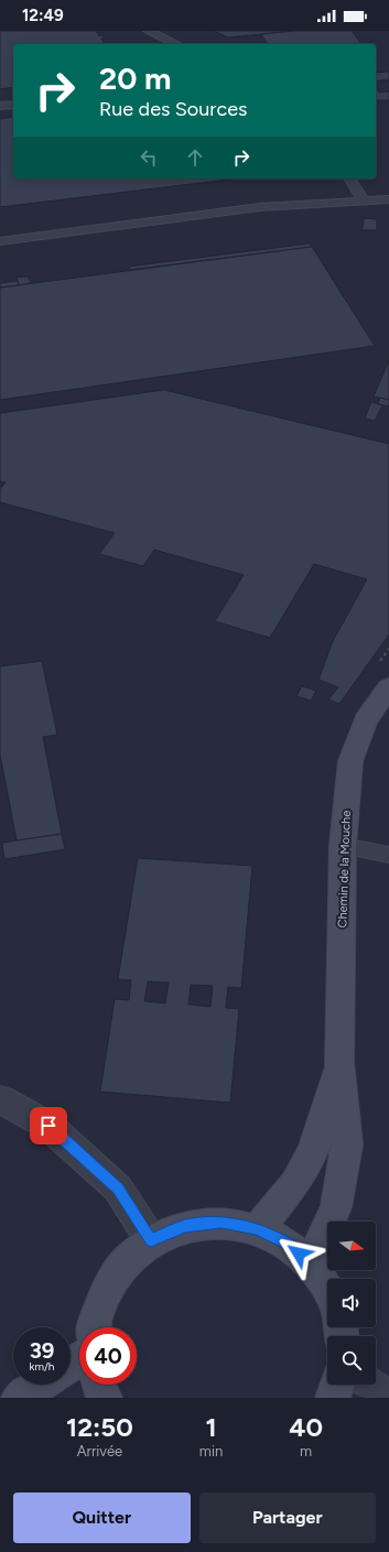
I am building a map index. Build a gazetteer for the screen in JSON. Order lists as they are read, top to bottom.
{
  "streets": {
    "street": ["Chemin de la Mouche"]
  },
  "north": "right",
  "page": {
    "status": "12:49",
    "turn": ["20 m", "Rue des Sources"],
    "speed": "39 km/h",
    "limit": "40",
    "eta": [
      "12:50",
      "Arrivée",
      "1",
      "min",
      "40",
      "m"
    ],
    "buttons": ["Quitter", "Partager"]
  }
}
